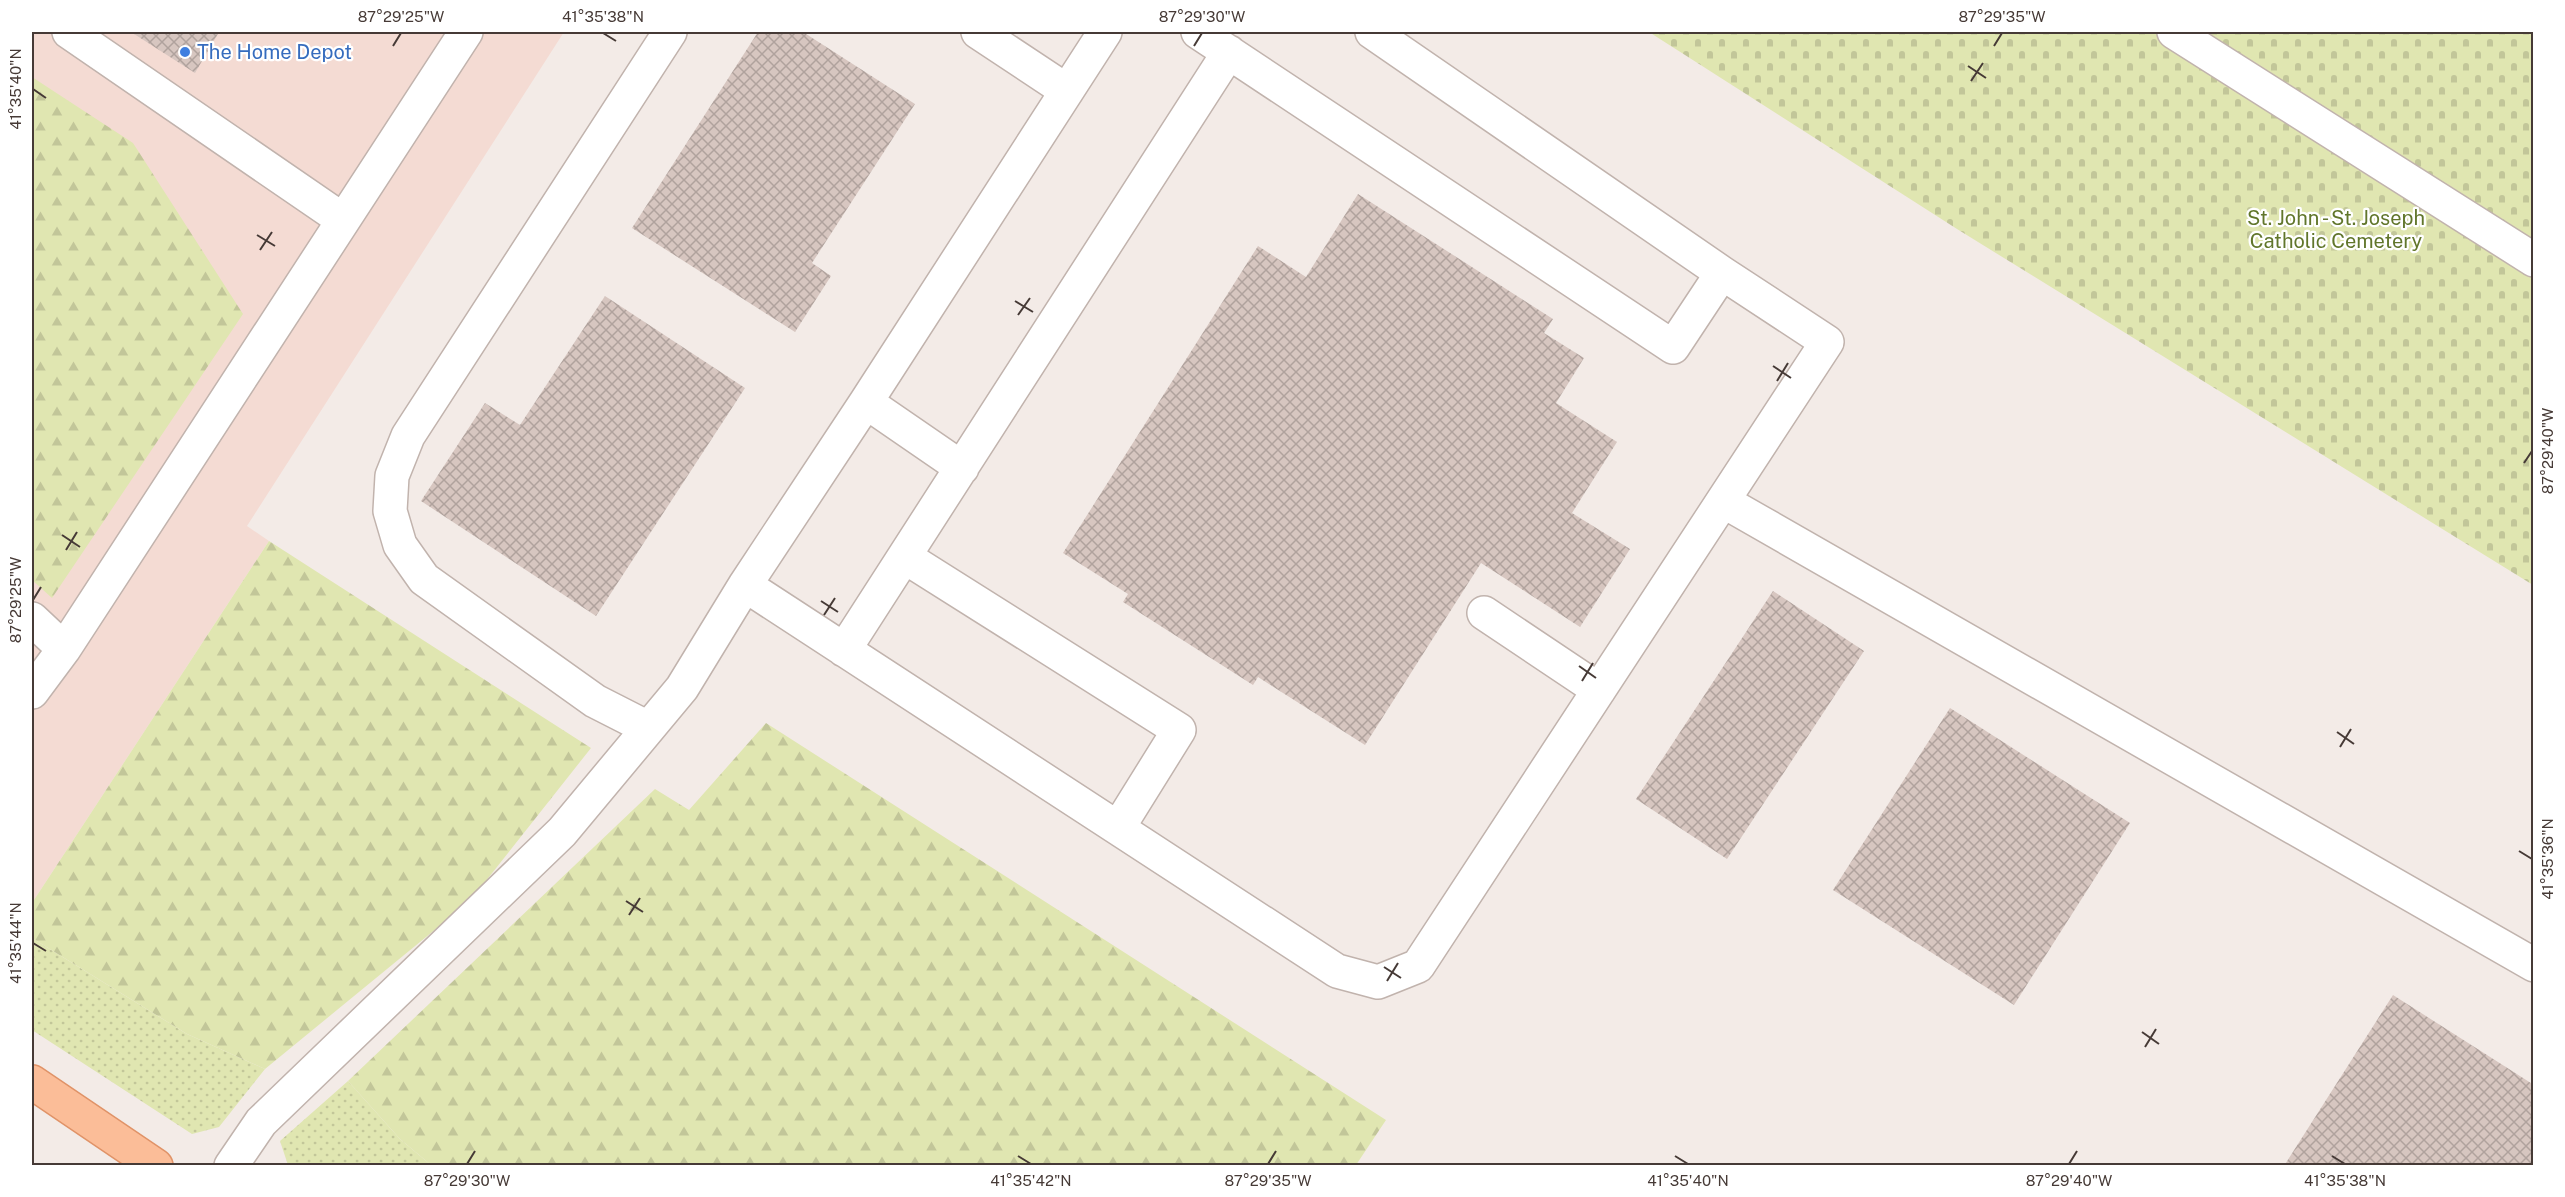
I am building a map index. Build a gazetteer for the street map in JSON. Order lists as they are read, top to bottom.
{
  "parks": ["St. John - St. Joseph Catholic Cemetery"],
  "places": ["The Home Depot"],
  "coordinates": [
    "87°29'25\"W",
    "41°35'38\"N",
    "87°29'30\"W",
    "87°29'35\"W",
    "41°35'40\"N",
    "87°29'40\"W",
    "41°35'36\"N",
    "41°35'44\"N",
    "41°35'42\"N"
  ]
}
